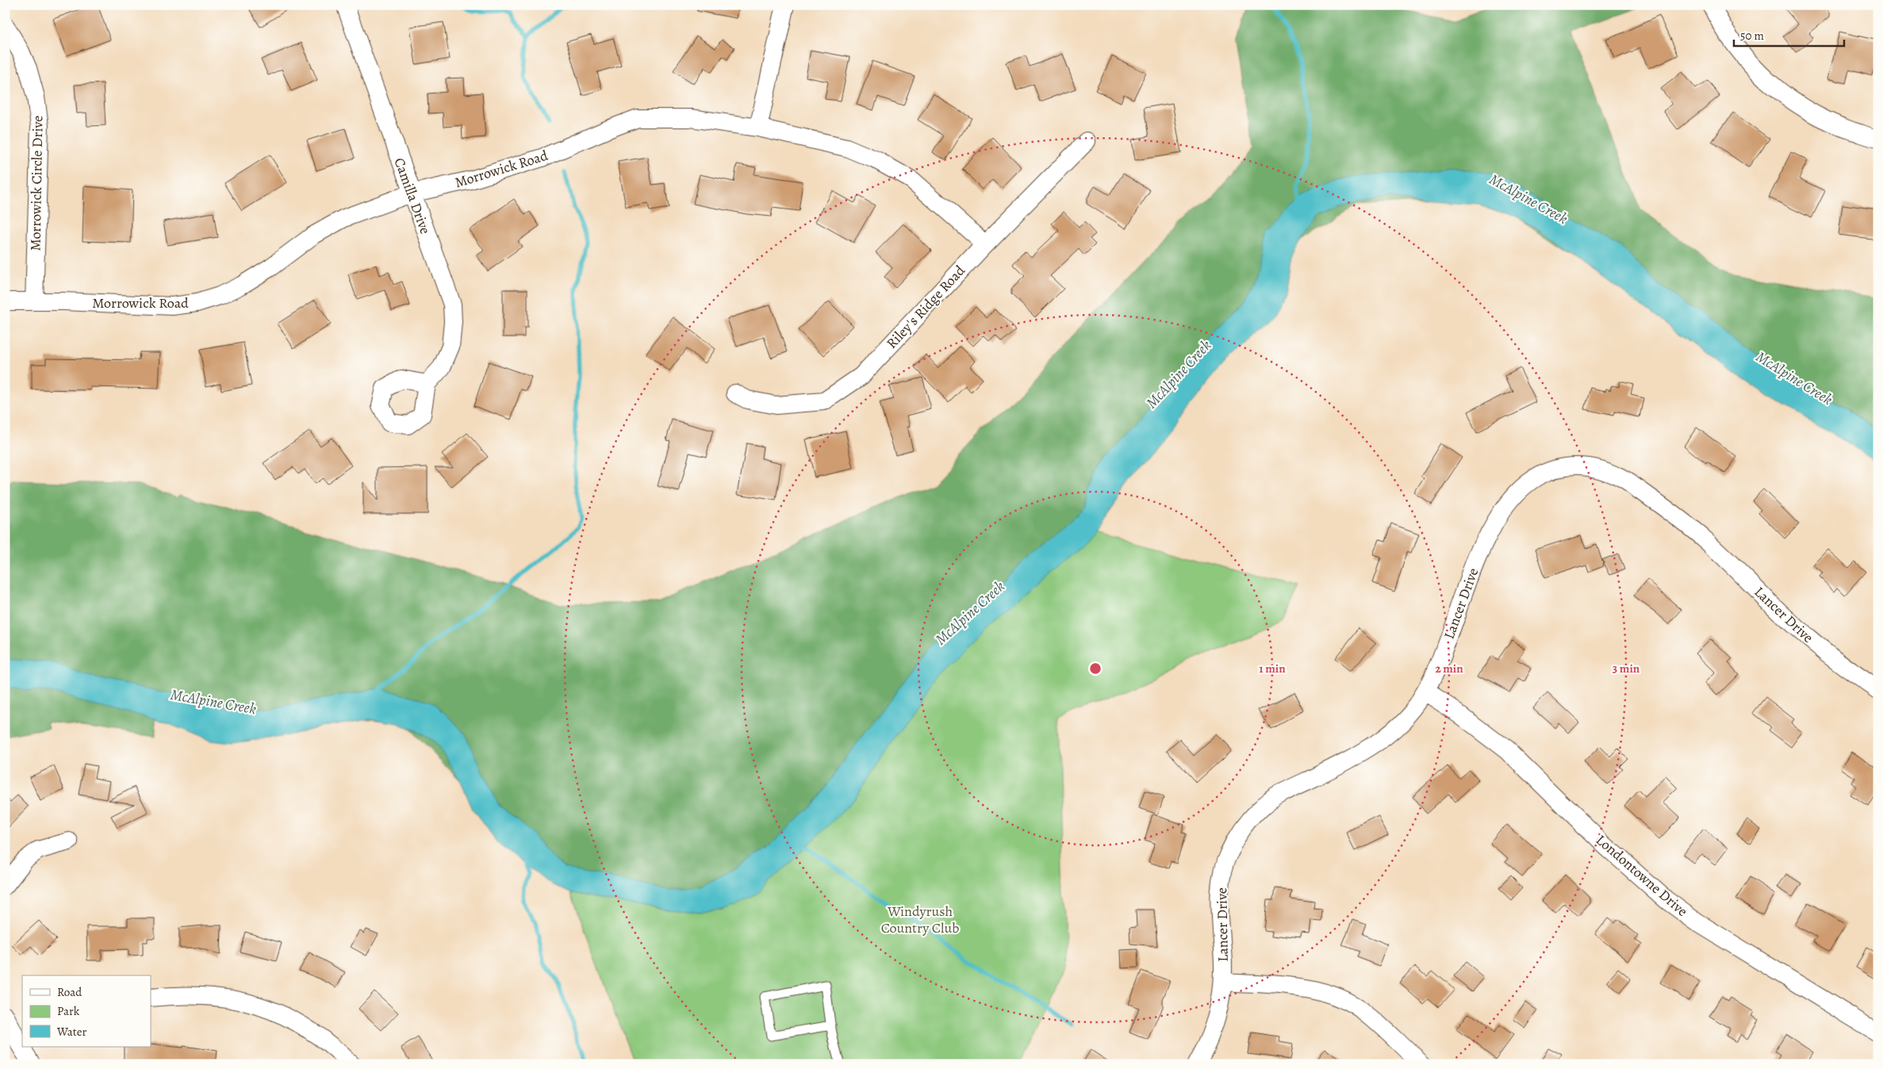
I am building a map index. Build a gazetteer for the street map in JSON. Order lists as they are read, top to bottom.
{
  "streets": {
    "street": [
      "Morrowick Road",
      "Morrowick Circle Drive",
      "Camilla Drive",
      "Riley's Ridge Road",
      "Lancer Drive",
      "Londontowne Drive"
    ]
  },
  "crossings": [
    ["Morrowick Road", "Morrowick Circle Drive"],
    ["Morrowick Road", "Camilla Drive"],
    ["Morrowick Road", "Riley's Ridge Road"],
    ["Lancer Drive", "Londontowne Drive"]
  ],
  "water": ["McAlpine Creek"],
  "parks": ["Windyrush Country Club"],
  "legend": ["Road", "Park", "Water"],
  "scale_bar": "50 m",
  "rings": ["1 min", "2 min", "3 min"]
}
